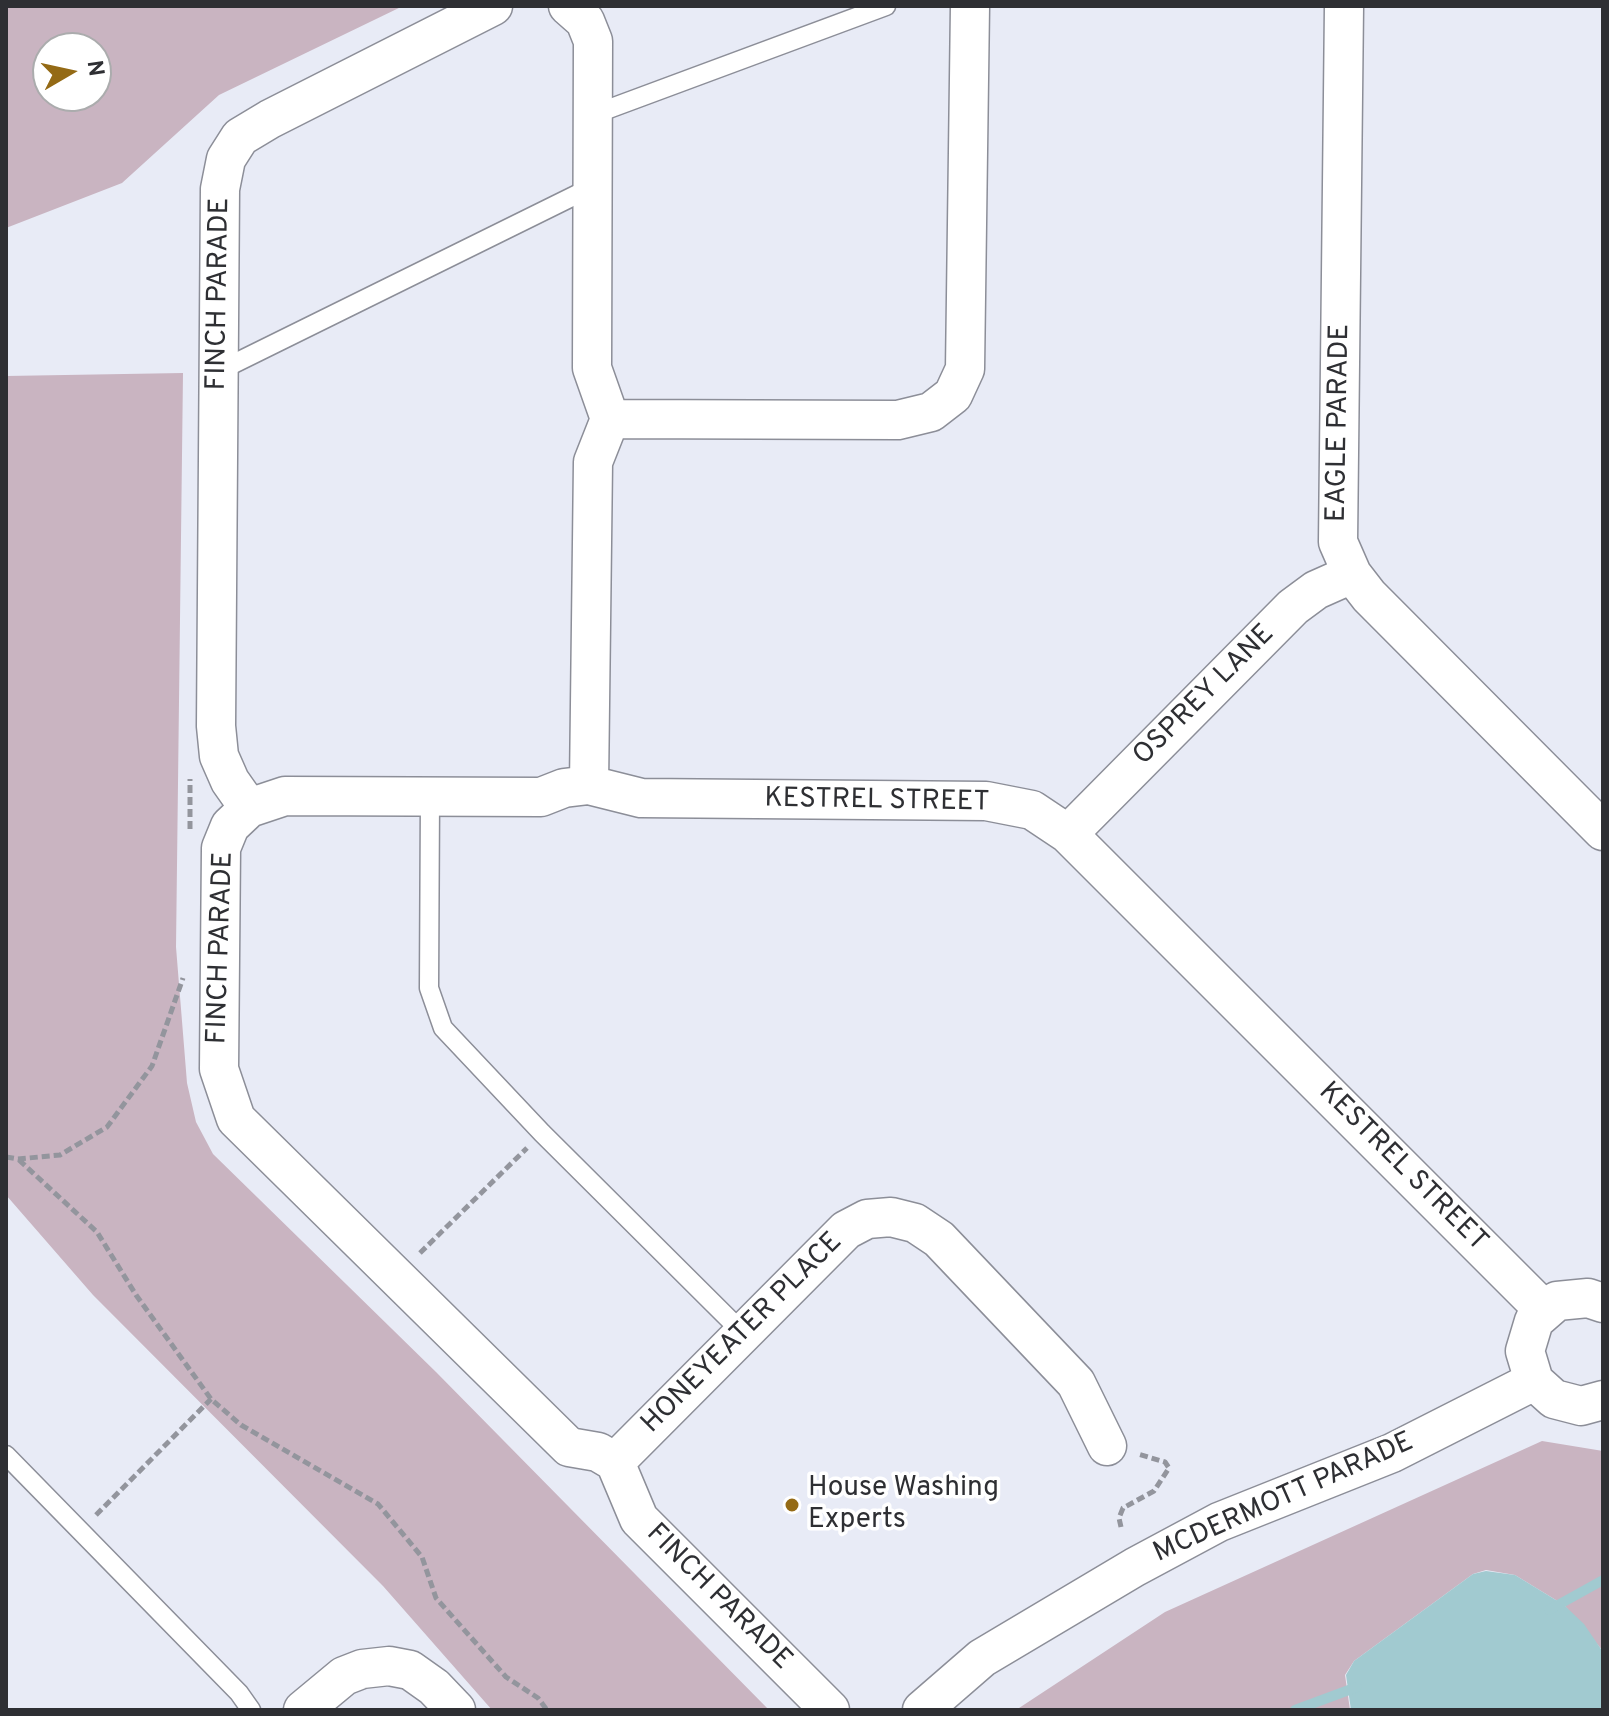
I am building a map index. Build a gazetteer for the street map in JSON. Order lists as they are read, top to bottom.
{
  "streets": {
    "street": [
      "FINCH PARADE",
      "EAGLE PARADE",
      "OSPREY LANE",
      "KESTREL STREET",
      "HONEYEATER PLACE",
      "MCDERMOTT PARADE"
    ]
  },
  "crossings": [
    ["FINCH PARADE", "KESTREL STREET"],
    ["FINCH PARADE", "HONEYEATER PLACE"],
    ["EAGLE PARADE", "OSPREY LANE"],
    ["OSPREY LANE", "KESTREL STREET"]
  ],
  "places": ["House Washing Experts"],
  "north": "right"
}
